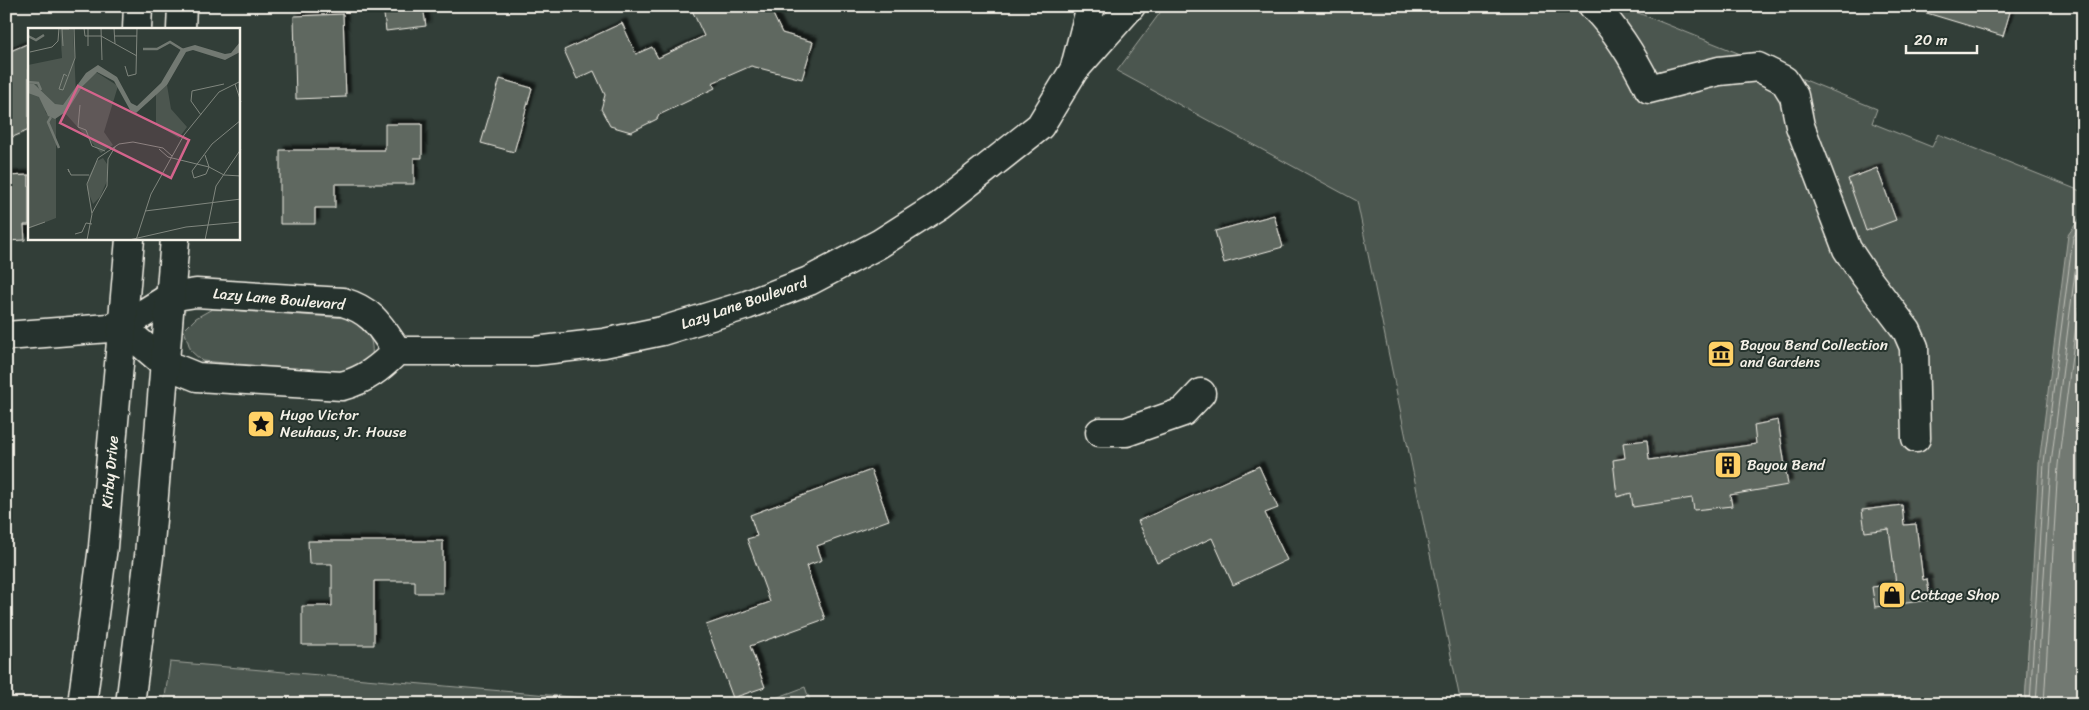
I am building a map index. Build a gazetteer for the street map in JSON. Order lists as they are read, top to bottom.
{
  "streets": {
    "street": ["Lazy Lane Boulevard", "Kirby Drive"]
  },
  "places": {
    "museum": ["Bayou Bend Collection and Gardens"],
    "place": ["Hugo Victor Neuhaus, Jr. House"],
    "building": ["Bayou Bend"],
    "shop": ["Cottage Shop"]
  },
  "scale_bar": "20 m"
}
